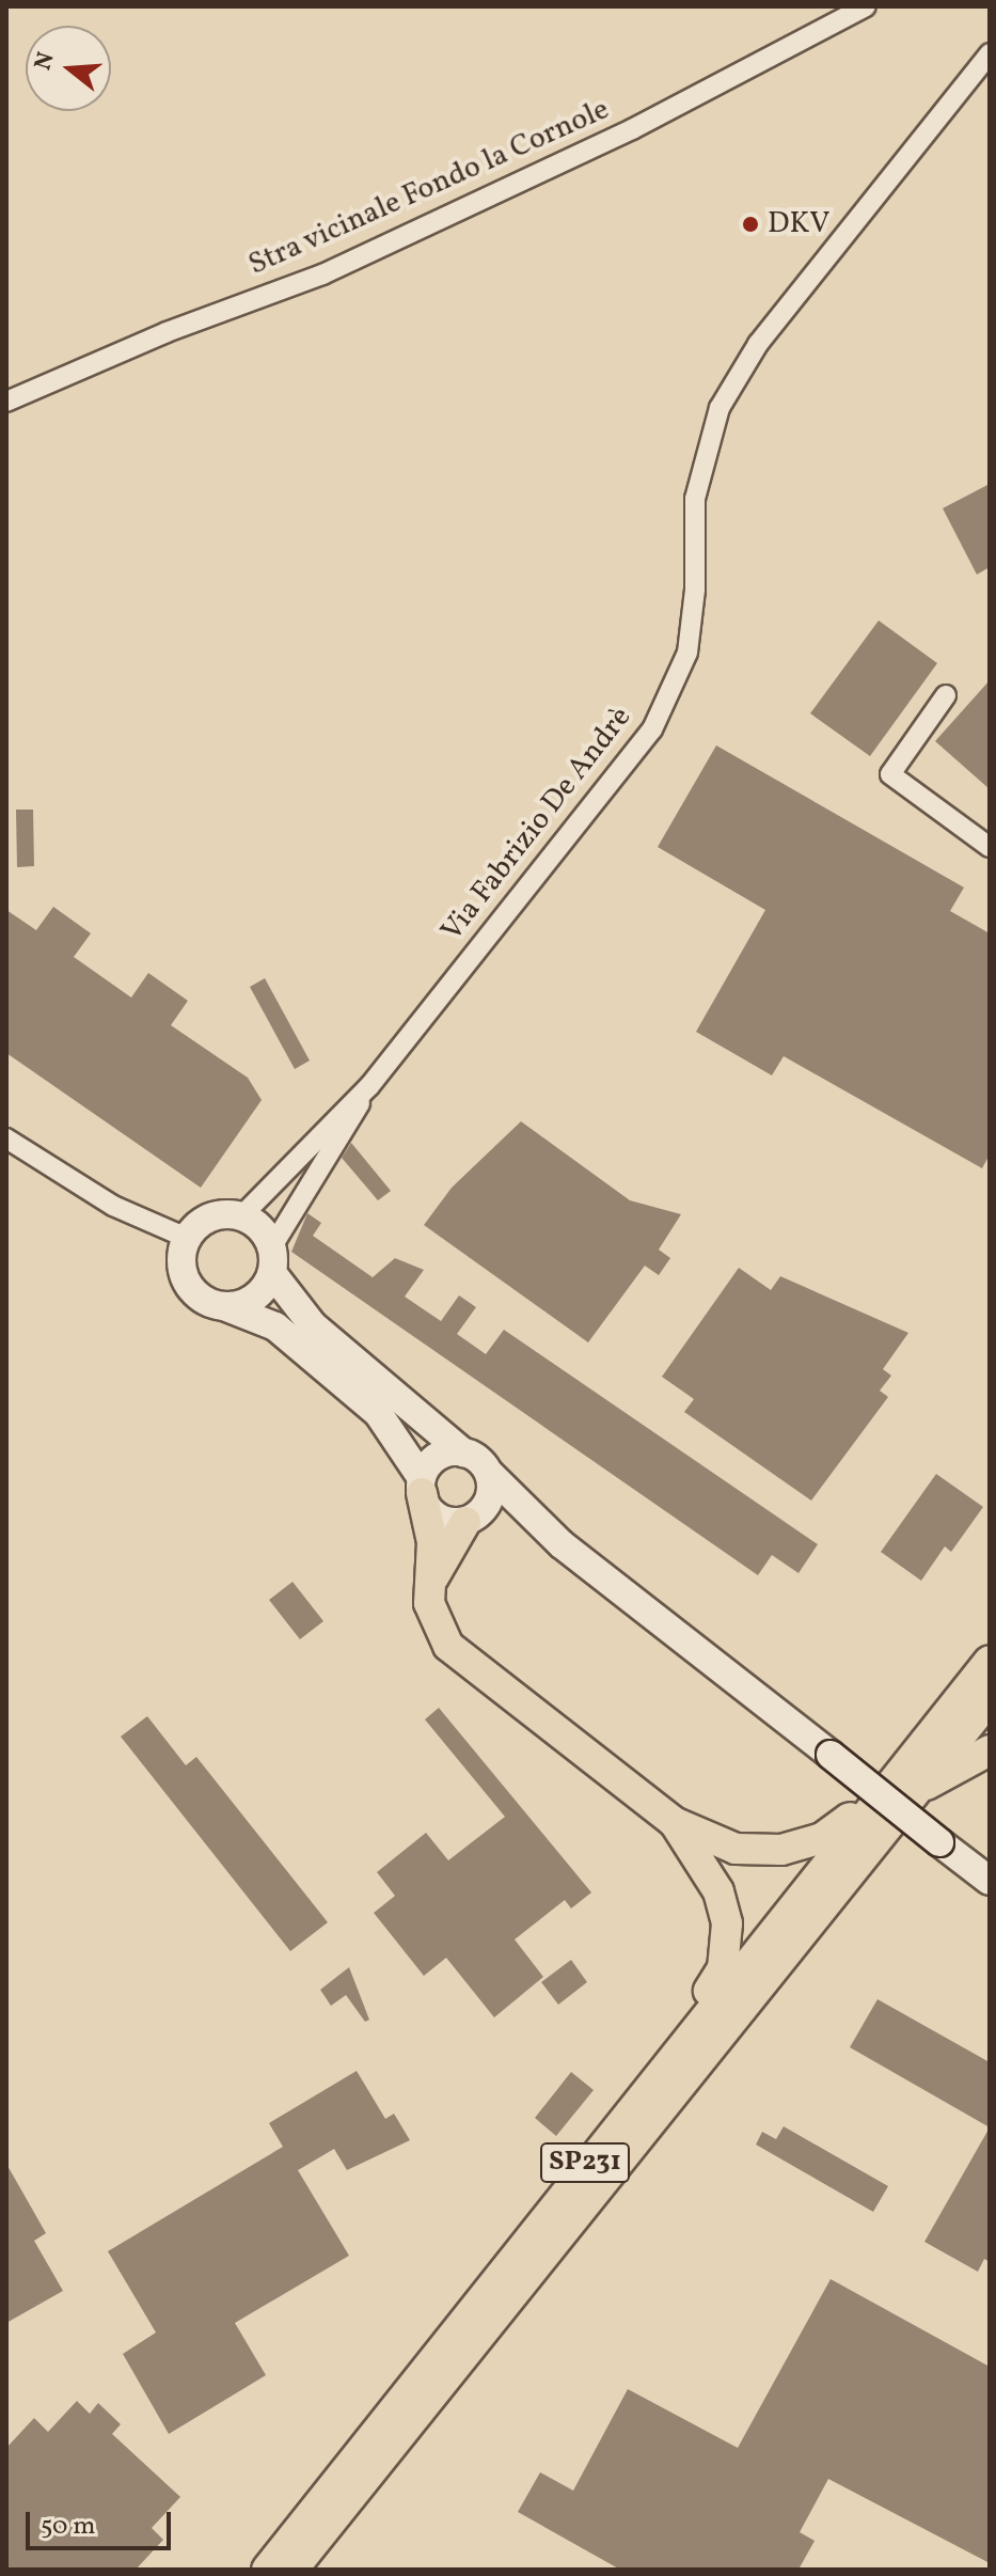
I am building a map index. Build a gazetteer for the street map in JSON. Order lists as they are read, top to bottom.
{
  "streets": {
    "main road": ["SP231"],
    "street": ["Stra vicinale Fondo la Cornole", "Via Fabrizio De Andrè"]
  },
  "places": ["DKV"],
  "scale_bar": "50 m",
  "north": "left"
}
